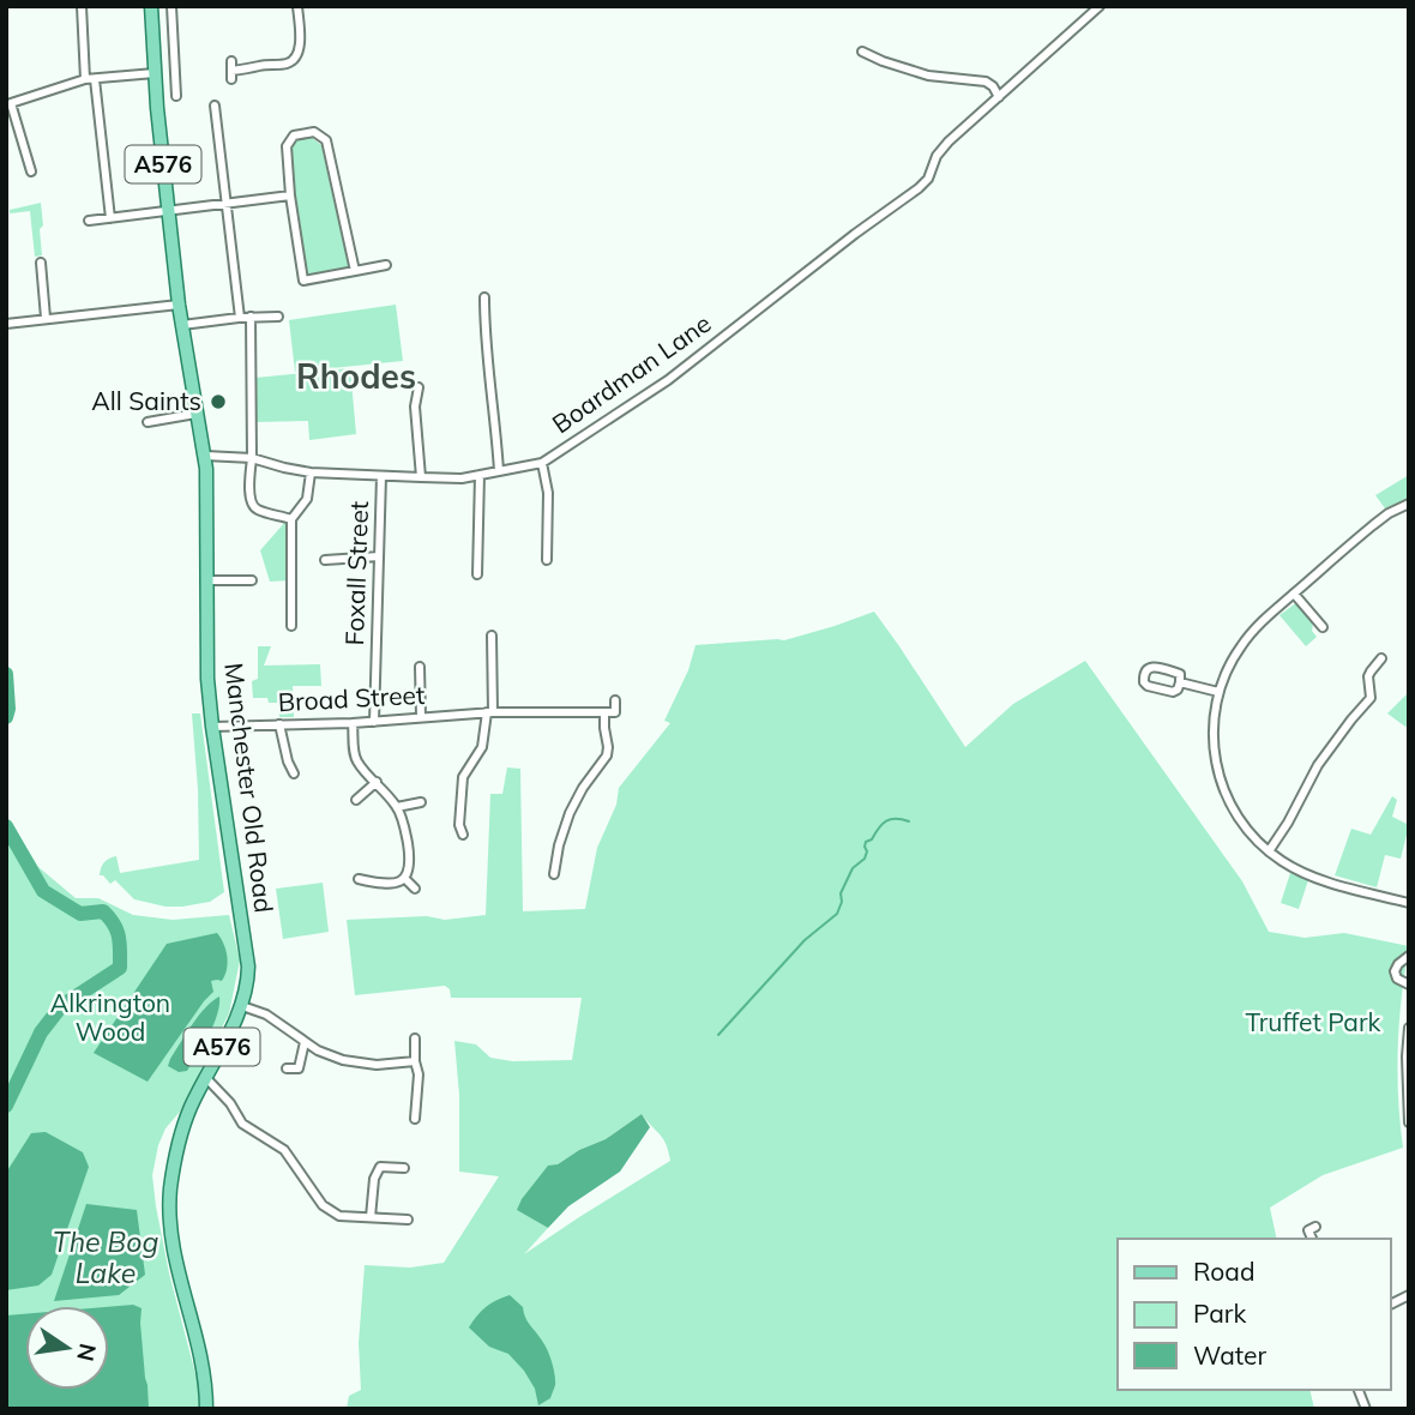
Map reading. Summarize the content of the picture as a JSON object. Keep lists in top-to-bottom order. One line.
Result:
{"streets":{"main road":["A576","Manchester Old Road"],"street":["Boardman Lane","Foxall Street","Broad Street"]},"crossings":[["Boardman Lane","Foxall Street"],["Boardman Lane","Manchester Old Road"],["Foxall Street","Broad Street"],["Broad Street","Manchester Old Road"]],"districts":["Rhodes"],"water":["The Bog Lake"],"parks":["Alkrington Wood","Truffet Park"],"places":["All Saints"],"legend":["Road","Park","Water"],"north":"right"}
